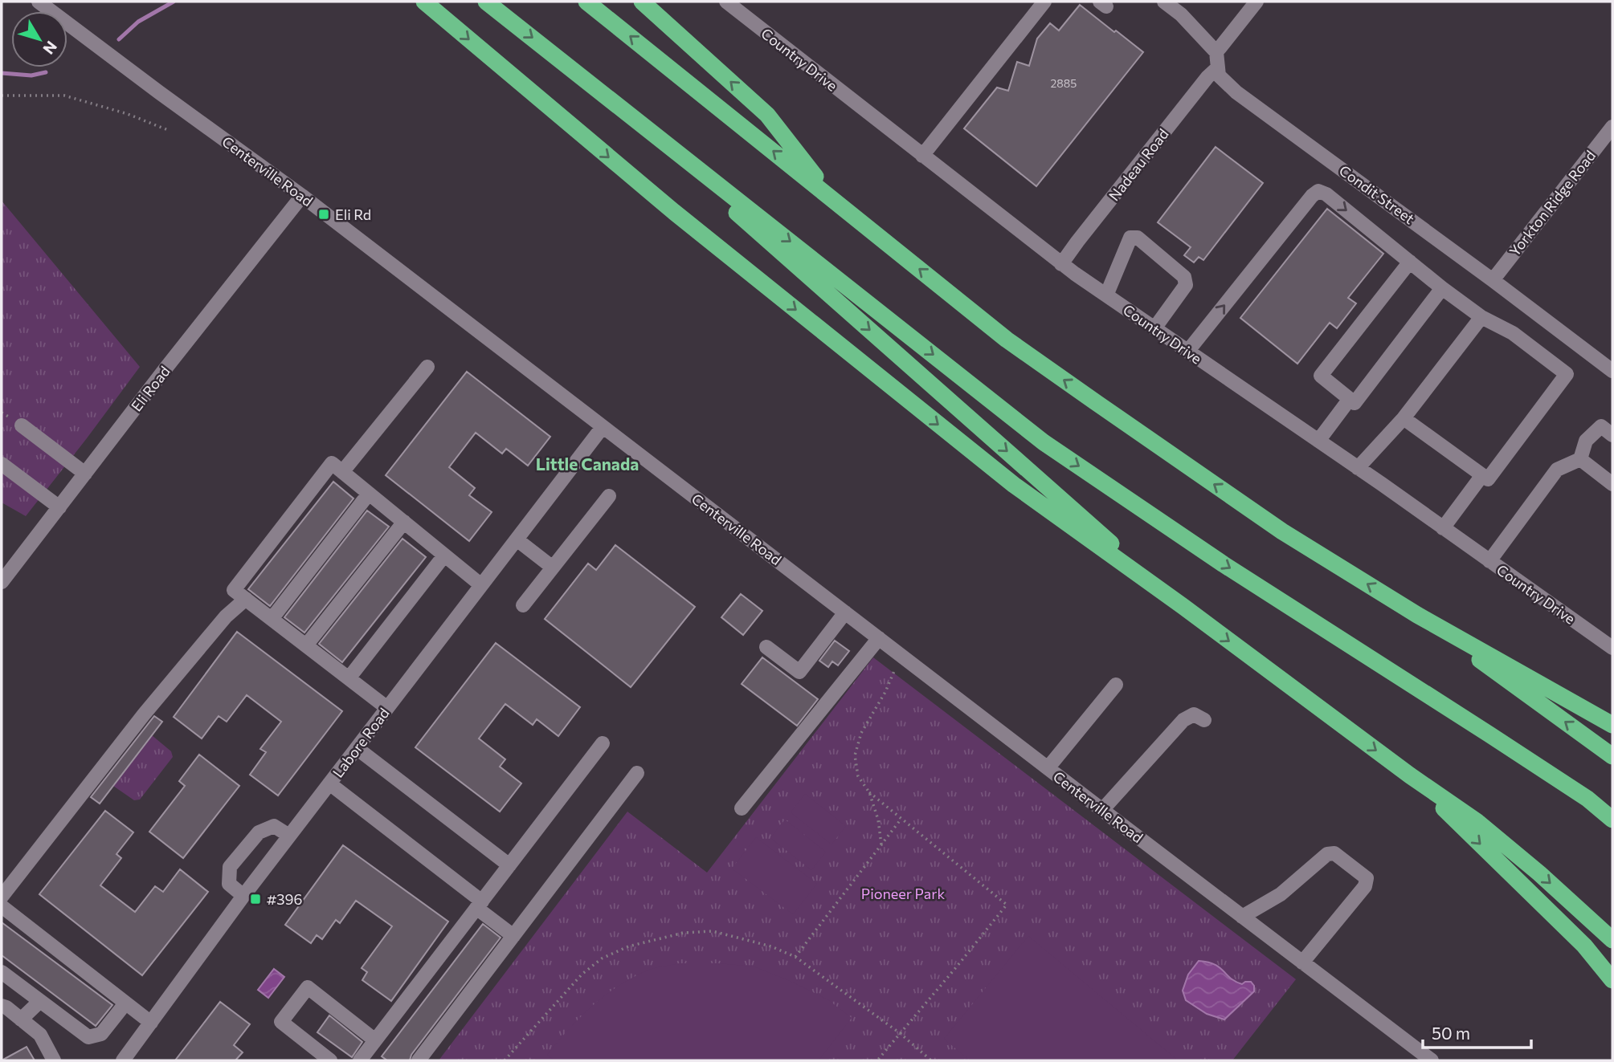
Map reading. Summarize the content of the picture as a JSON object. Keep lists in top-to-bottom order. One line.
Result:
{"streets":{"street":["Country Drive","Nadeau Road","Centerville Road","Condit Street","Yorkton Ridge Road","Eli Road","Labore Road"]},"crossings":[["Country Drive","Nadeau Road"],["Nadeau Road","Condit Street"],["Centerville Road","Eli Road"],["Centerville Road","Labore Road"],["Condit Street","Yorkton Ridge Road"]],"districts":["Little Canada"],"parks":["Pioneer Park"],"places":{"transit":["Eli Rd","#396"]},"house_numbers":["2885"],"scale_bar":"50 m","north":"bottom right"}
